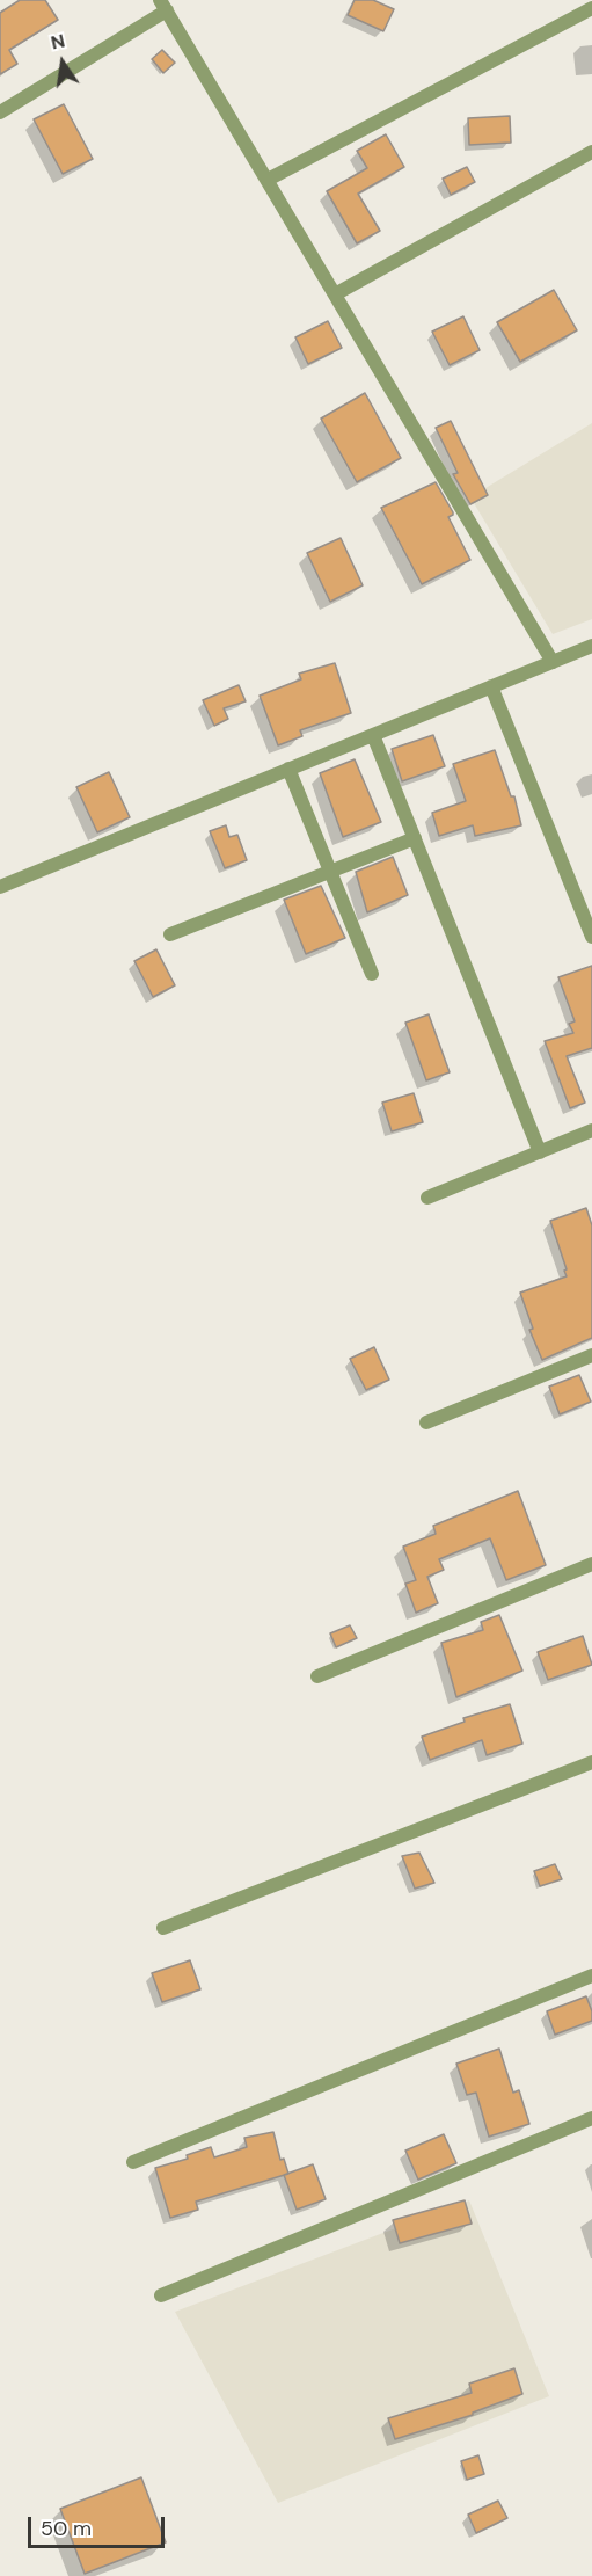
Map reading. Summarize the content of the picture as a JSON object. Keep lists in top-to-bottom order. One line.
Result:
{"scale_bar":"50 m","north":"top"}
